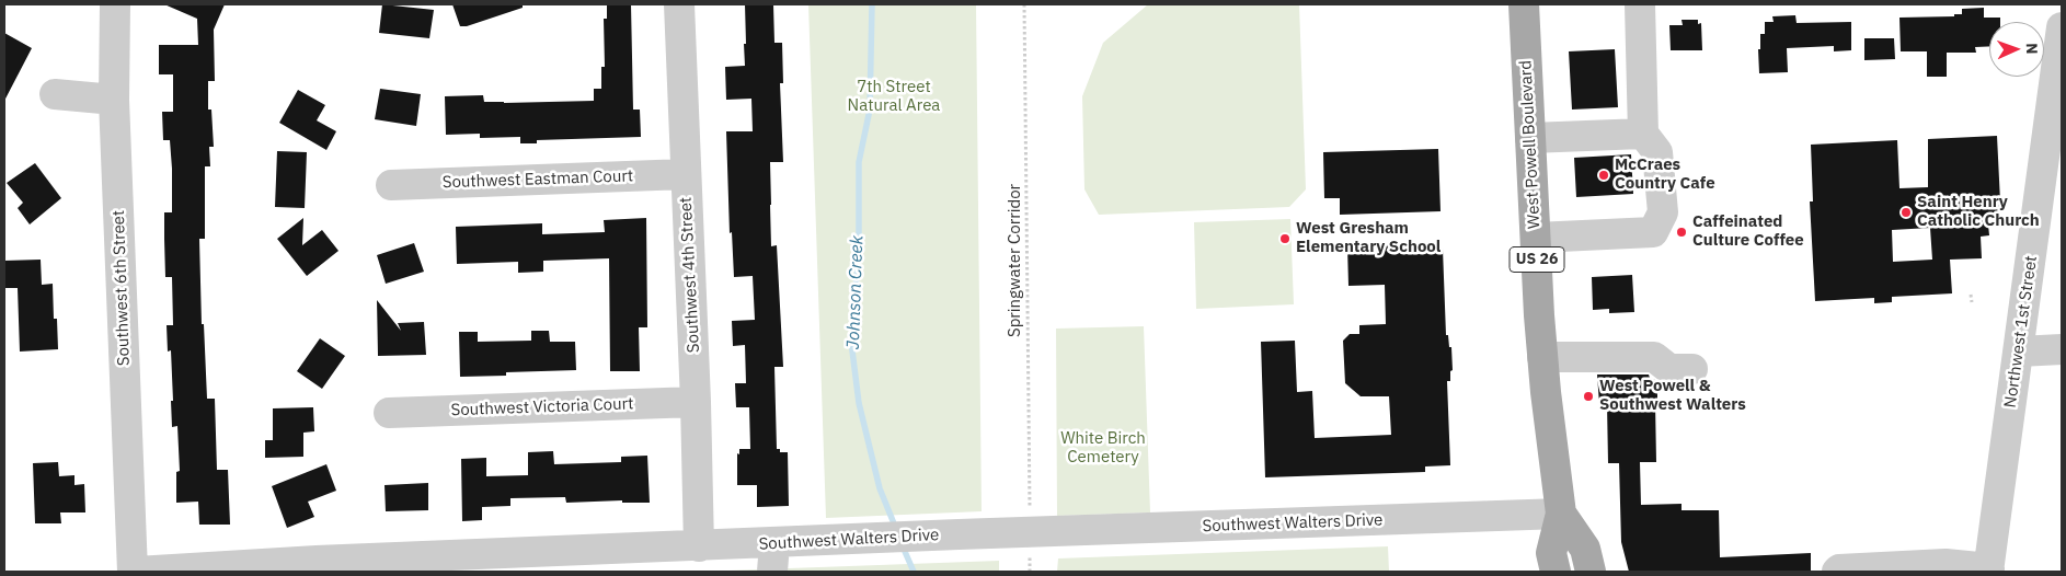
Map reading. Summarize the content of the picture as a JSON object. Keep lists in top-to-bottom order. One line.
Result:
{"streets":{"main road":["West Powell Boulevard","US 26"],"street":["Southwest Eastman Court","Southwest 4th Street","Southwest 6th Street","Northwest 1st Street","Southwest Victoria Court","Southwest Walters Drive"],"path":["Springwater Corridor"]},"crossings":[["West Powell Boulevard","Southwest Walters Drive"],["Southwest Eastman Court","Southwest 4th Street"],["Southwest 4th Street","Southwest Victoria Court"],["Southwest 4th Street","Southwest Walters Drive"]],"water":["Johnson Creek"],"parks":["7th Street Natural Area","White Birch Cemetery"],"places":["McCraes Country Cafe","Saint Henry Catholic Church","Caffeinated Culture Coffee","West Gresham Elementary School","West Powell & Southwest Walters"],"north":"right"}
